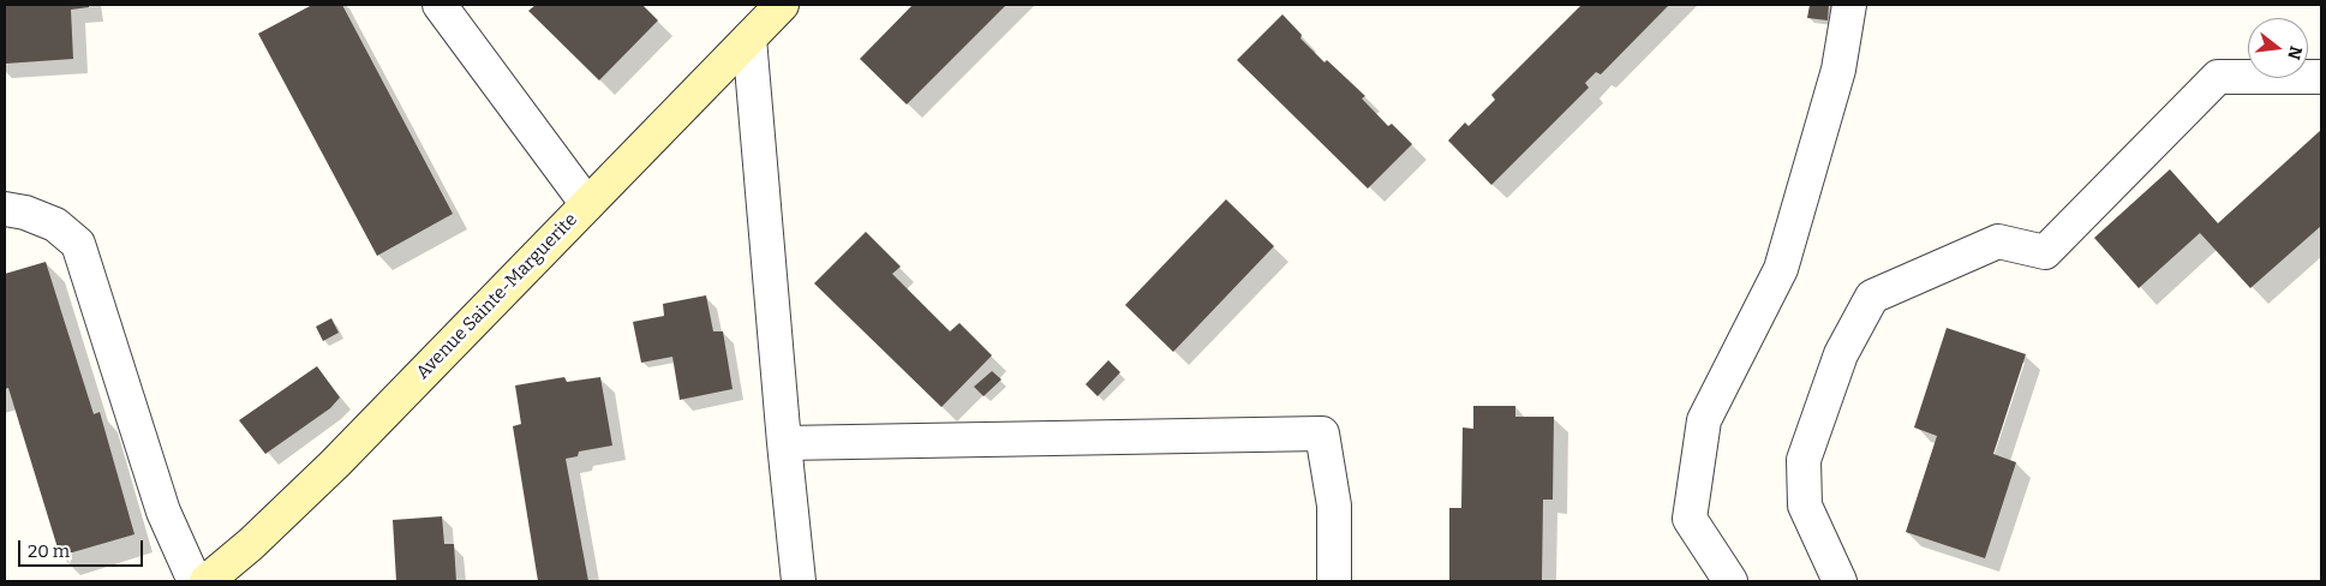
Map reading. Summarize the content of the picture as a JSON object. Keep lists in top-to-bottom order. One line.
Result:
{"streets":{"street":["Avenue Sainte-Marguerite"]},"scale_bar":"20 m","north":"right"}
